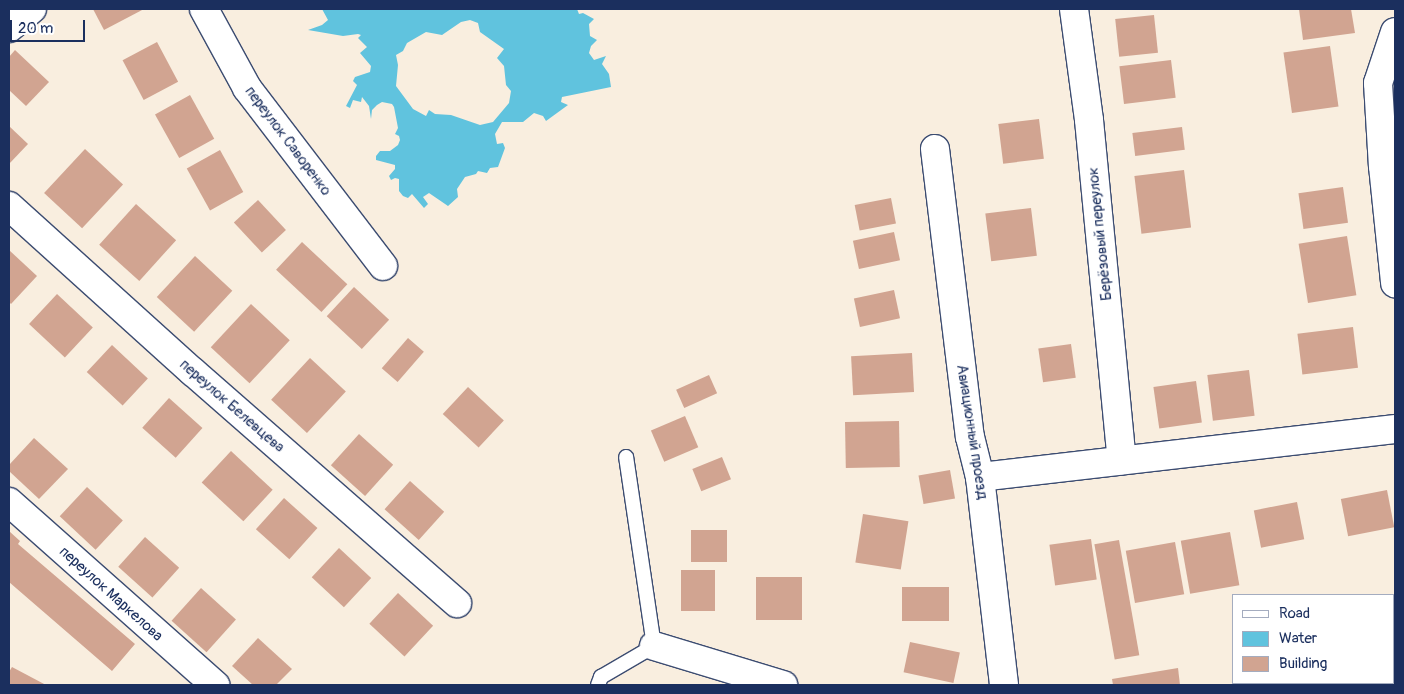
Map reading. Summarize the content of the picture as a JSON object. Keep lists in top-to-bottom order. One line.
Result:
{"streets":{"street":["переулок Саворенко","Берёзовый переулок","переулок Белевцева","Авиационный проезд","переулок Маркелова"]},"legend":["Road","Water","Building"],"scale_bar":"20 m"}
